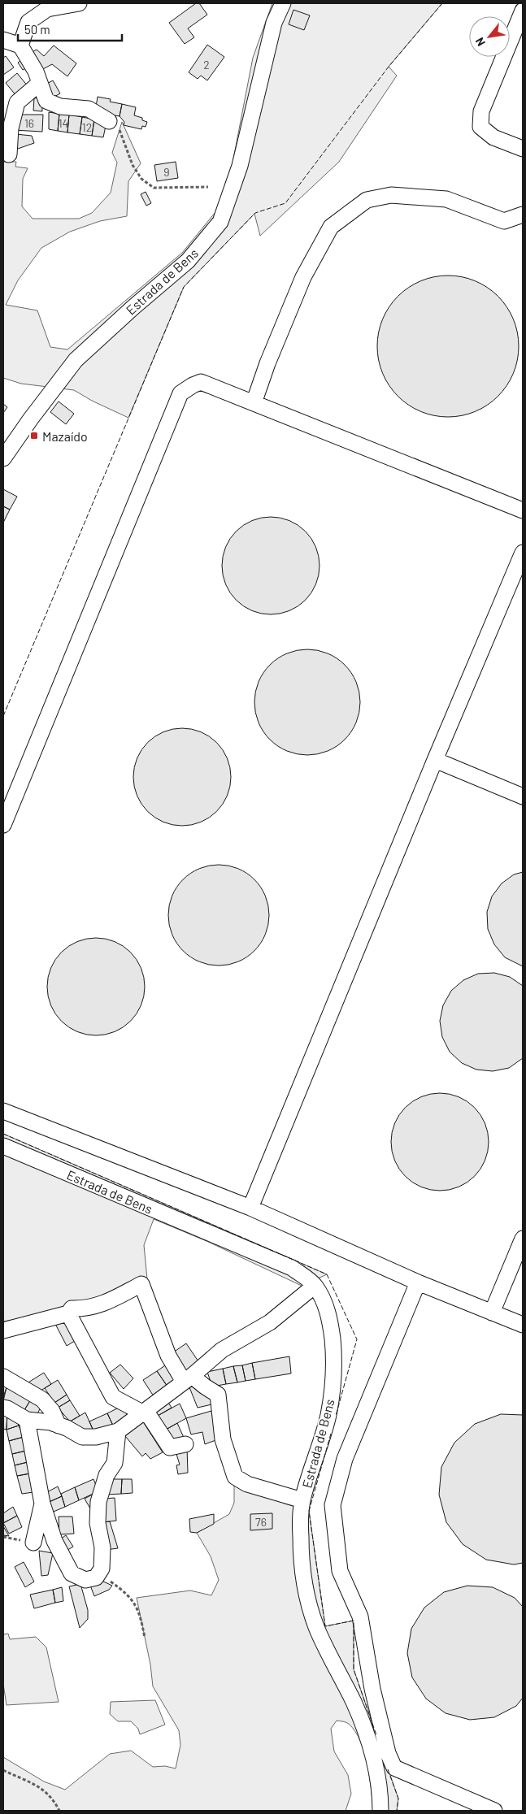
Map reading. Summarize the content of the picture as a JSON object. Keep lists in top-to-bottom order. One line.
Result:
{"streets":{"street":["Estrada de Bens"]},"places":{"transit":["Mazaído"]},"house_numbers":["2","16","14","12","9","76"],"scale_bar":"50 m","north":"bottom left"}
